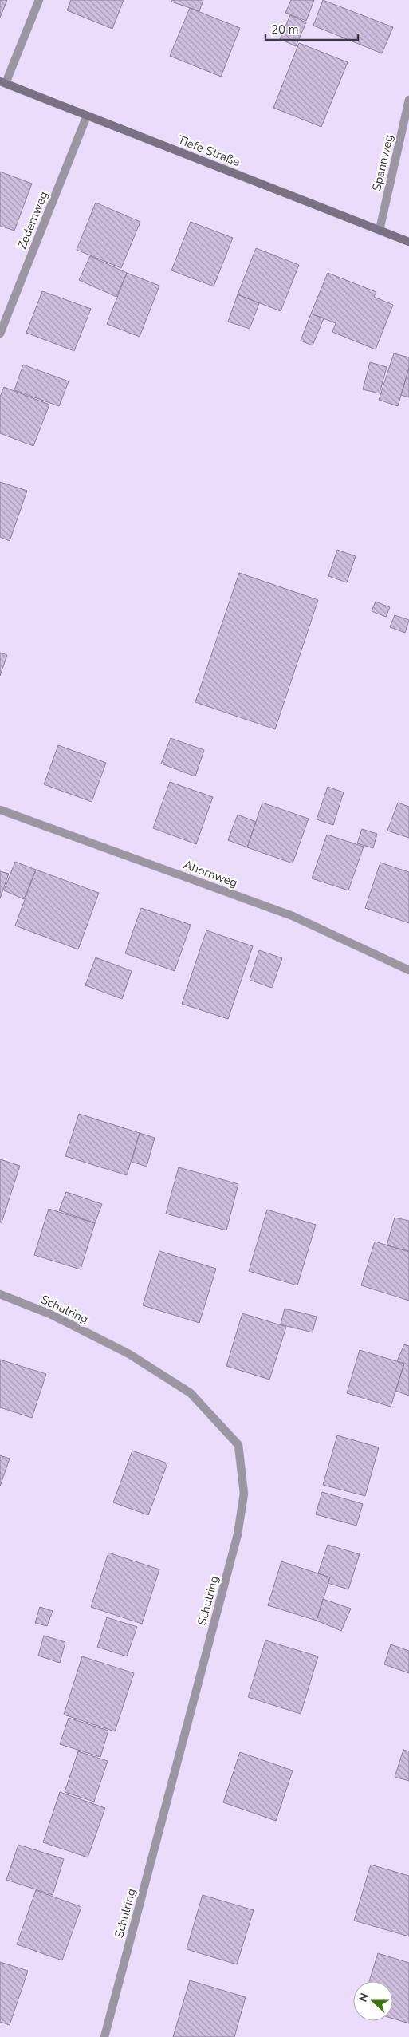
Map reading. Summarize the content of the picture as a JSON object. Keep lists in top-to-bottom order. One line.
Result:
{"streets":{"main road":["Tiefe Straße"],"street":["Spannweg","Zedernweg","Ahornweg","Schulring"]},"crossings":[["Tiefe Straße","Spannweg"],["Tiefe Straße","Zedernweg"]],"scale_bar":"20 m","north":"left"}
